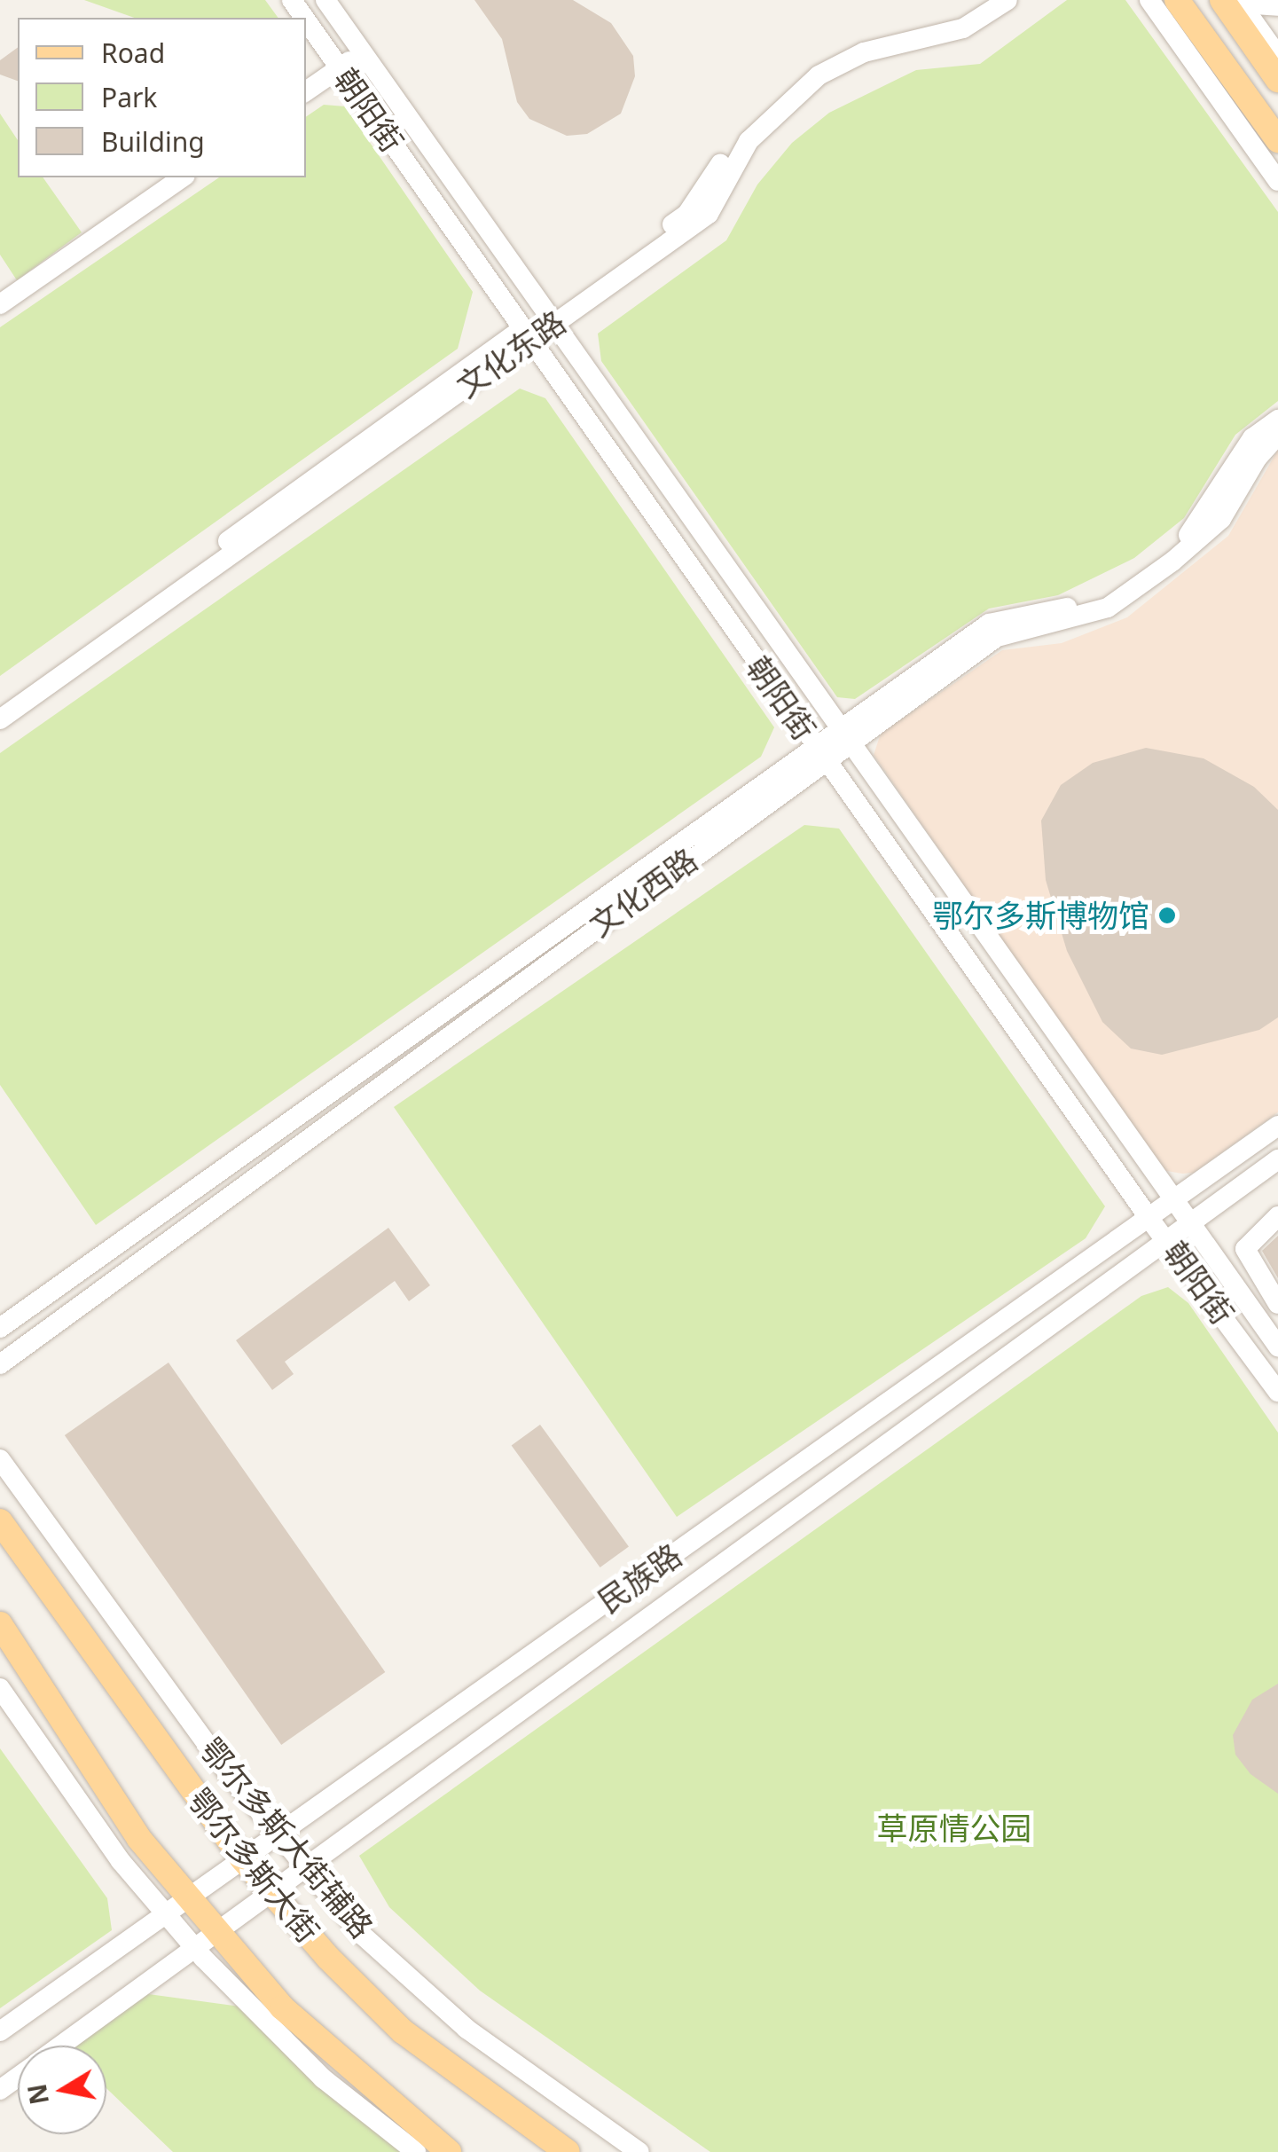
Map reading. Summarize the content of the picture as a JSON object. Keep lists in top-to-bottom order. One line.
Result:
{"streets":{"main road":["鄂尔多斯大街"],"street":["朝阳街","文化东路","文化西路","民族路","鄂尔多斯大街辅路"]},"crossings":[["朝阳街","文化东路"],["朝阳街","文化西路"],["朝阳街","民族路"],["民族路","鄂尔多斯大街辅路"],["民族路","鄂尔多斯大街"]],"parks":["草原情公园"],"places":["鄂尔多斯博物馆"],"legend":["Road","Park","Building"],"north":"left"}
